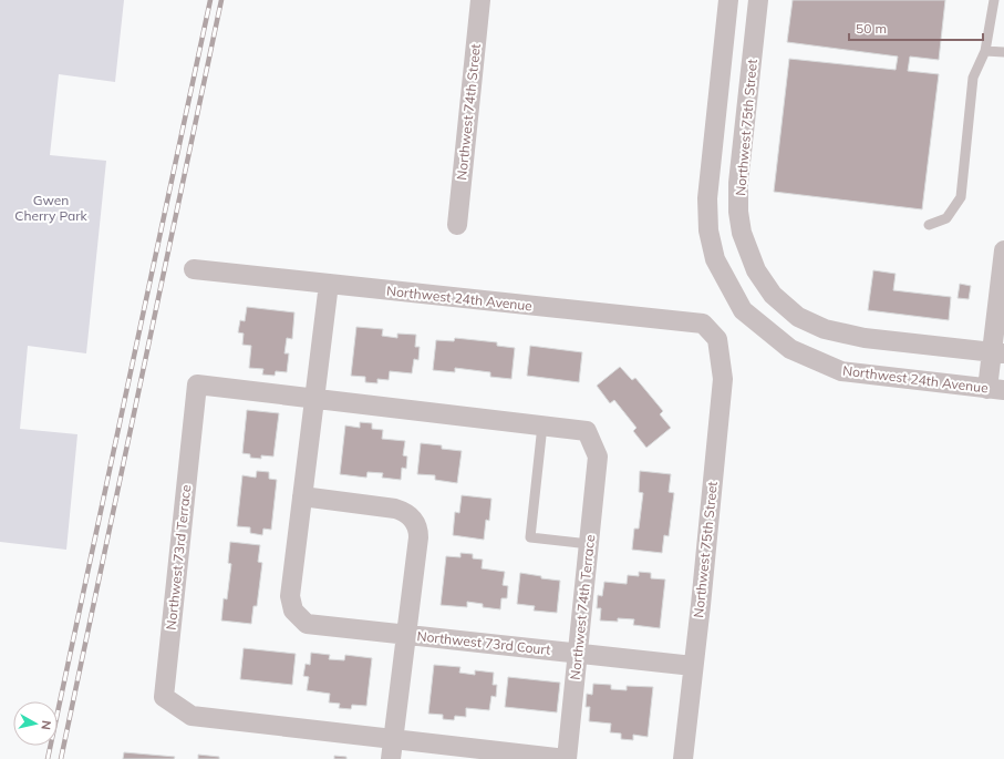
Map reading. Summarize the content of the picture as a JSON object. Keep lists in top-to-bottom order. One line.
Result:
{"streets":{"street":["Northwest 74th Street","Northwest 75th Street","Northwest 24th Avenue","Northwest 73rd Terrace","Northwest 74th Terrace","Northwest 73rd Court"]},"crossings":[["Northwest 75th Street","Northwest 24th Avenue"],["Northwest 75th Street","Northwest 73rd Court"],["Northwest 74th Terrace","Northwest 73rd Court"]],"parks":["Gwen Cherry Park"],"scale_bar":"50 m","north":"right"}
